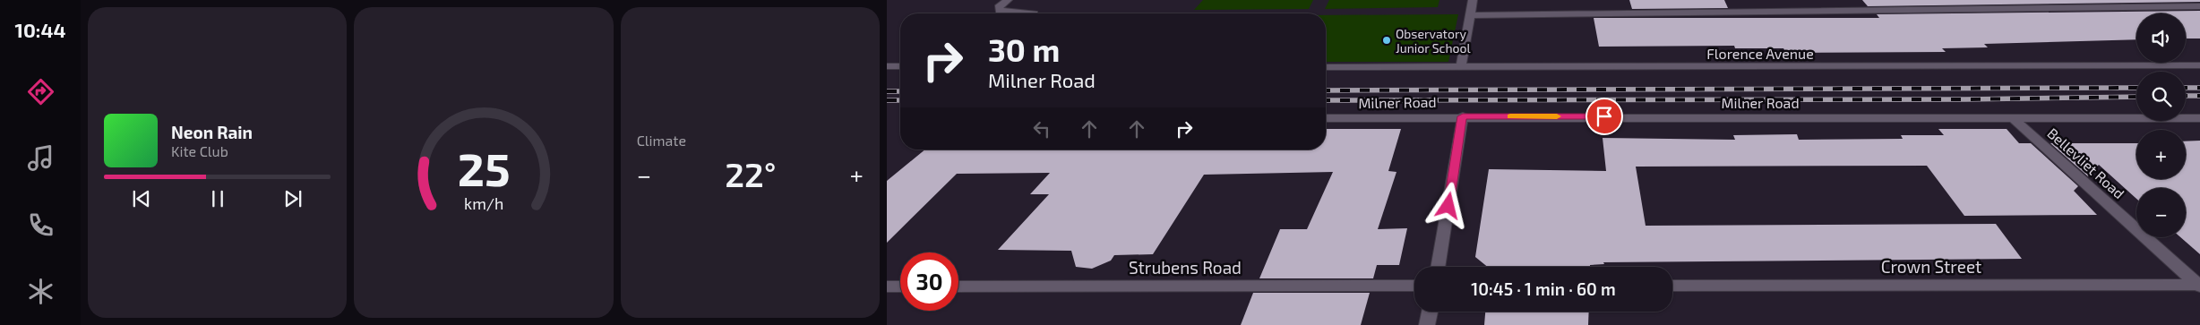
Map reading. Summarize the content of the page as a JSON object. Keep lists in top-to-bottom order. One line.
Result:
{"streets":{"street":["Florence Avenue","Milner Road","Bellevliet Road","Crown Street","Strubens Road"]},"crossings":[["Milner Road","Bellevliet Road"],["Bellevliet Road","Crown Street"]],"places":["Observatory Junior School"],"page":{"tabs":"10:44","tile":"Climate","map_buttons":["+","−"],"turn":["30 m","Milner Road"],"song":["Neon Rain","Kite Club"],"heat":["−","22°","+"],"limit":"30","trip":"10:45 · 1 min · 60 m","gauge":["25","km/h"]}}
